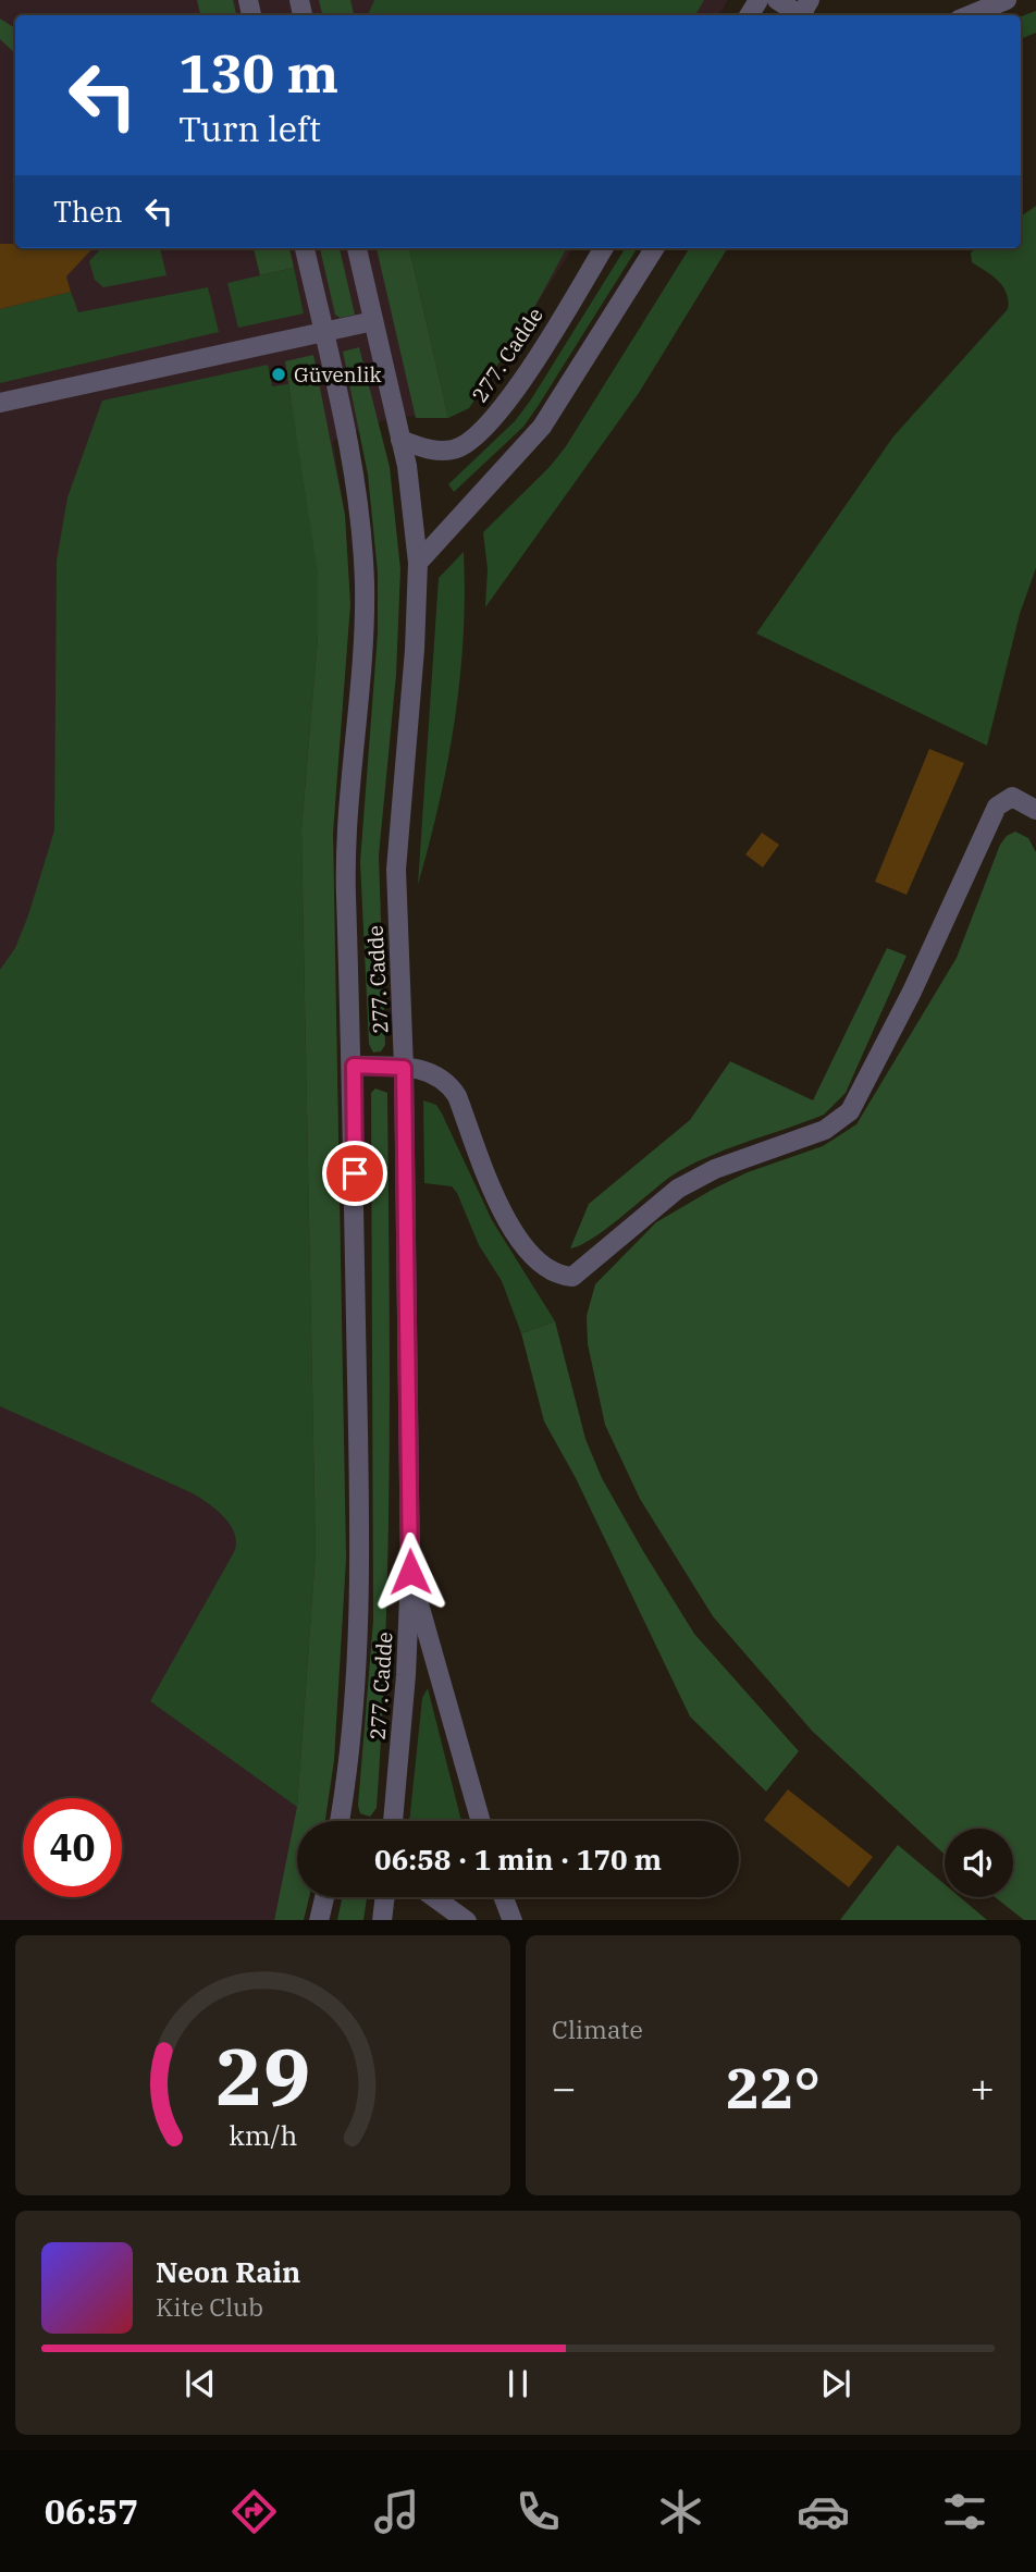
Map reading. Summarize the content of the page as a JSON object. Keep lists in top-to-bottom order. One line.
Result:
{"streets":{"street":["277. Cadde"]},"places":["Güvenlik"],"page":{"turn":["130 m","Turn left"],"then":"Then","limit":"40","trip":"06:58 · 1 min · 170 m","tile":"Climate","heat":["−","22°","+"],"song":["Neon Rain","Kite Club"],"tabs":"06:57","gauge":["29","km/h"]}}
